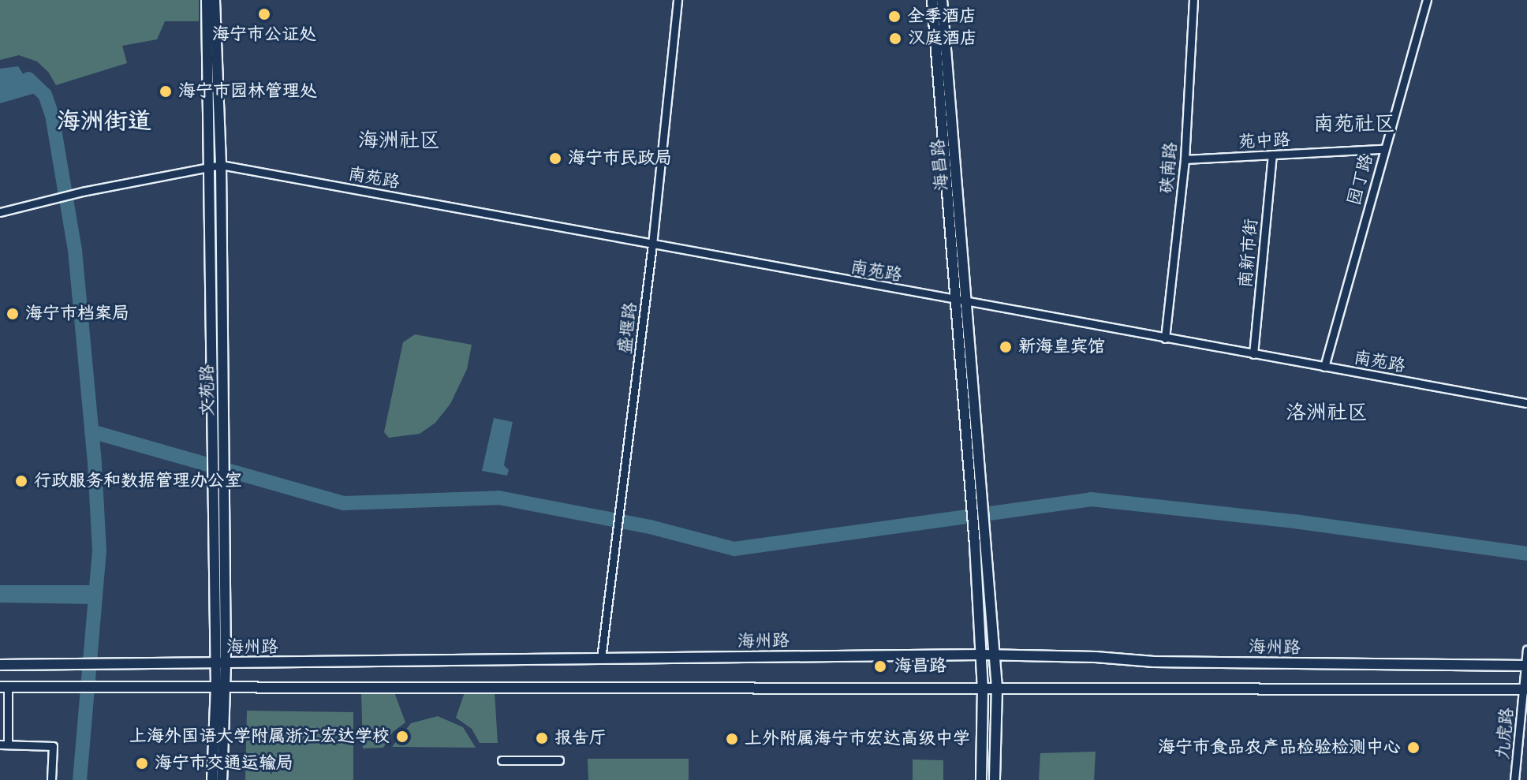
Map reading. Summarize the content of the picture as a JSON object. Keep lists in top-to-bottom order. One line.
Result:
{"streets":{"main road":["海昌路","文苑路","海州路"],"street":["苑中路","硖南路","南苑路","园丁路","南新市街","盛堰路","九虎路"]},"crossings":[["苑中路","硖南路"],["苑中路","园丁路"],["苑中路","南新市街"],["海昌路","南苑路"],["海昌路","海州路"],["硖南路","南苑路"],["南苑路","园丁路"],["南苑路","南新市街"],["南苑路","盛堰路"],["南苑路","文苑路"],["盛堰路","海州路"],["文苑路","海州路"],["海州路","九虎路"]],"districts":["海洲街道","南苑社区","海洲社区","洛洲社区"],"places":["海宁市公证处","全季酒店","汉庭酒店","海宁市园林管理处","海宁市民政局","海宁市档案局","新海皇宾馆","行政服务和数据管理办公室","海昌路","上海外国语大学附属浙江宏达学校","报告厅","上外附属海宁市宏达高级中学","海宁市食品农产品检验检测中心","海宁市交通运输局"]}
